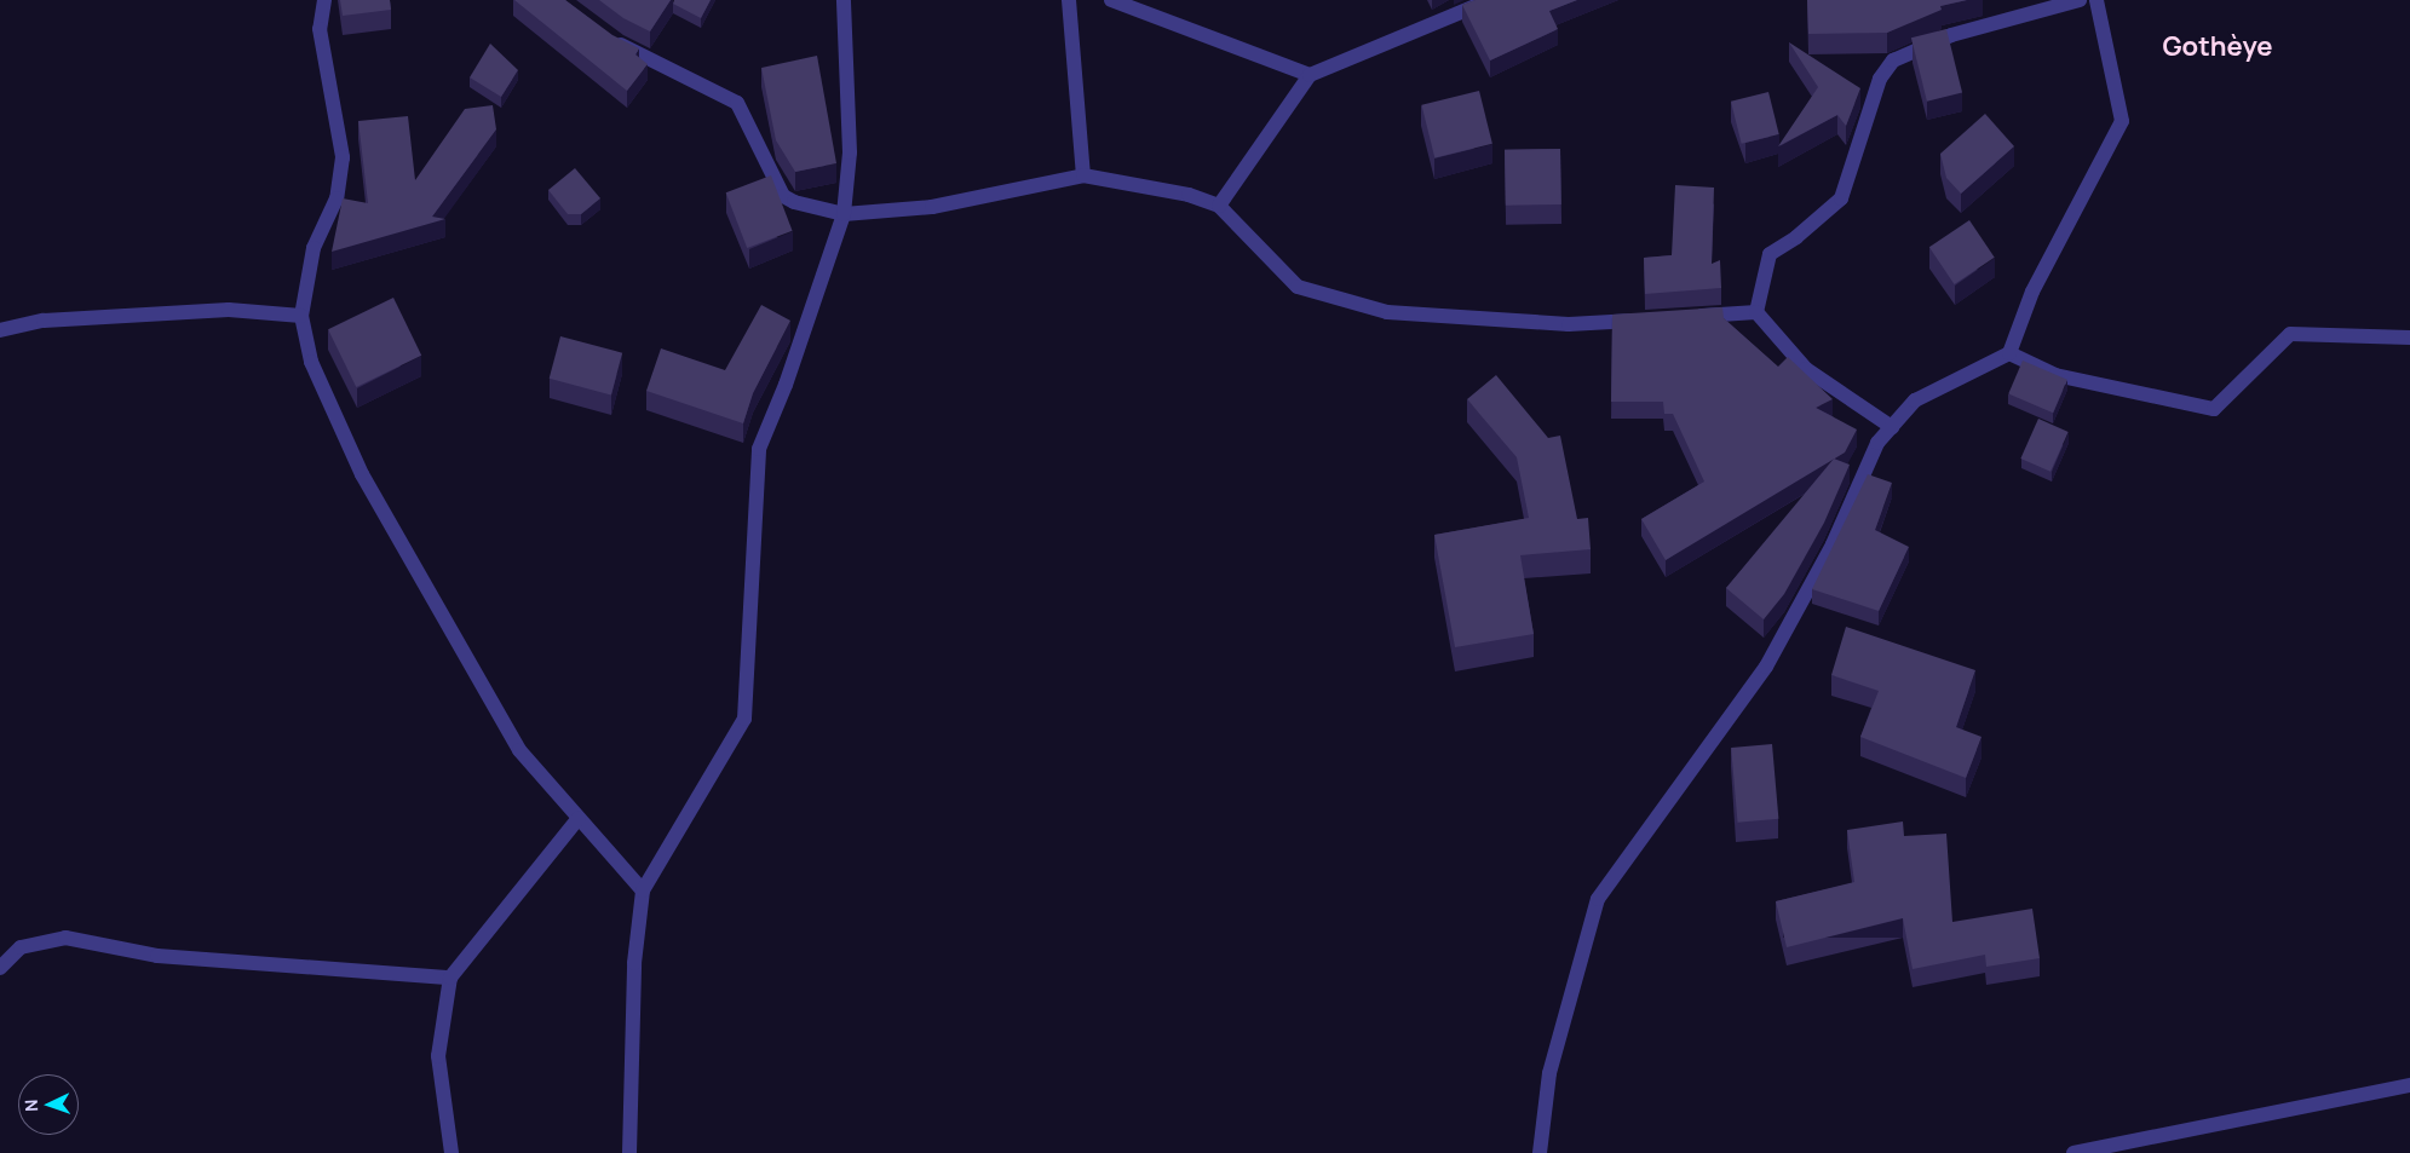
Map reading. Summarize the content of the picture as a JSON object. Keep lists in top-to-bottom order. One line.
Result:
{"districts":["Gothèye"],"north":"left"}
